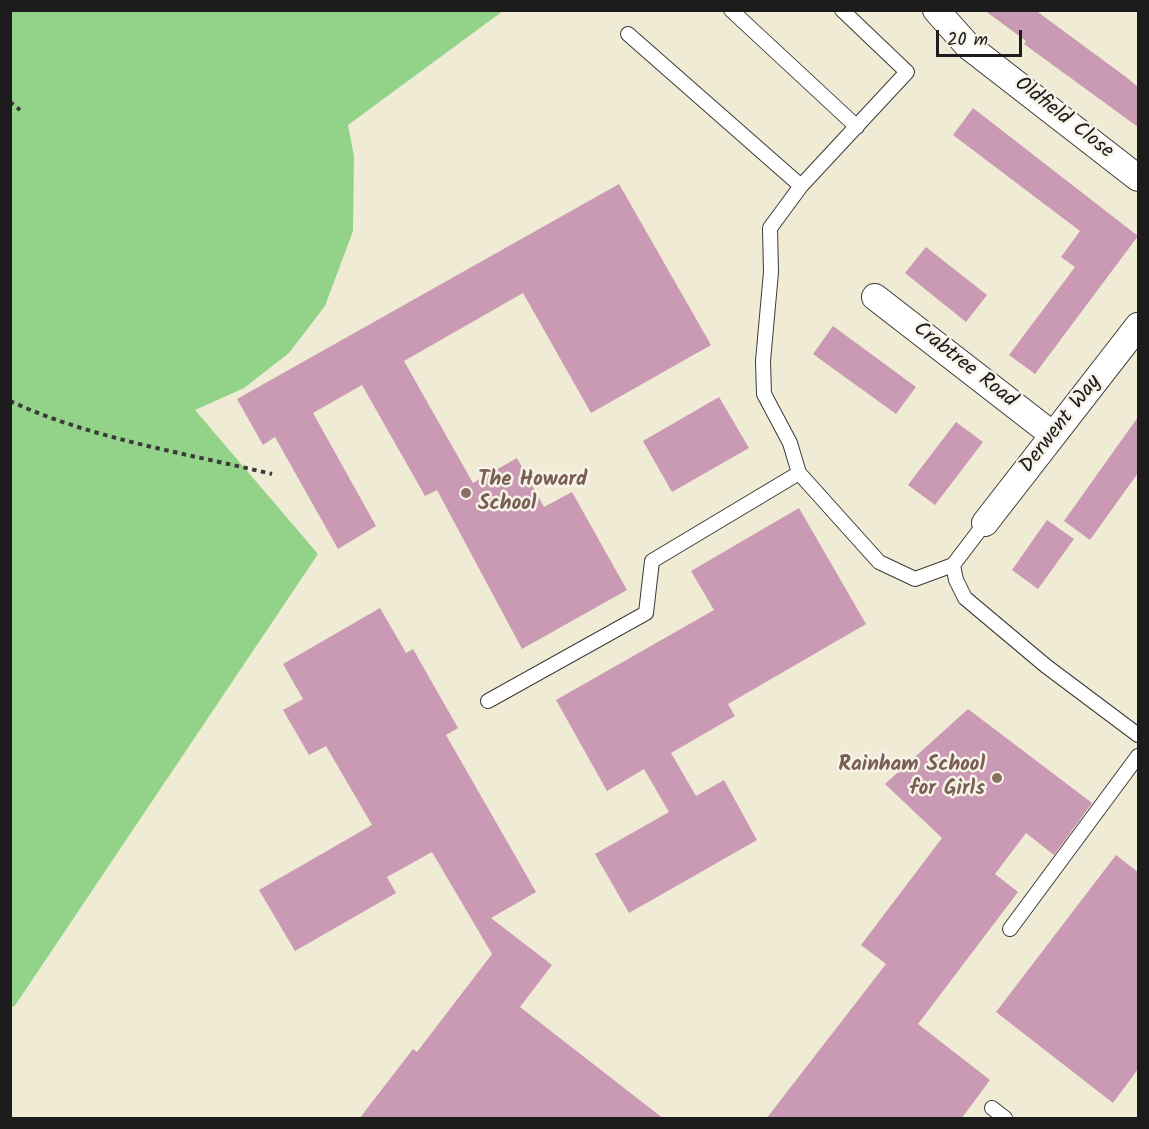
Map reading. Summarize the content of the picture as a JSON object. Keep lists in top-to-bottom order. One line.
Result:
{"streets":{"street":["Oldfield Close","Crabtree Road","Derwent Way"]},"crossings":[["Crabtree Road","Derwent Way"]],"places":["The Howard School","Rainham School for Girls"],"scale_bar":"20 m"}
